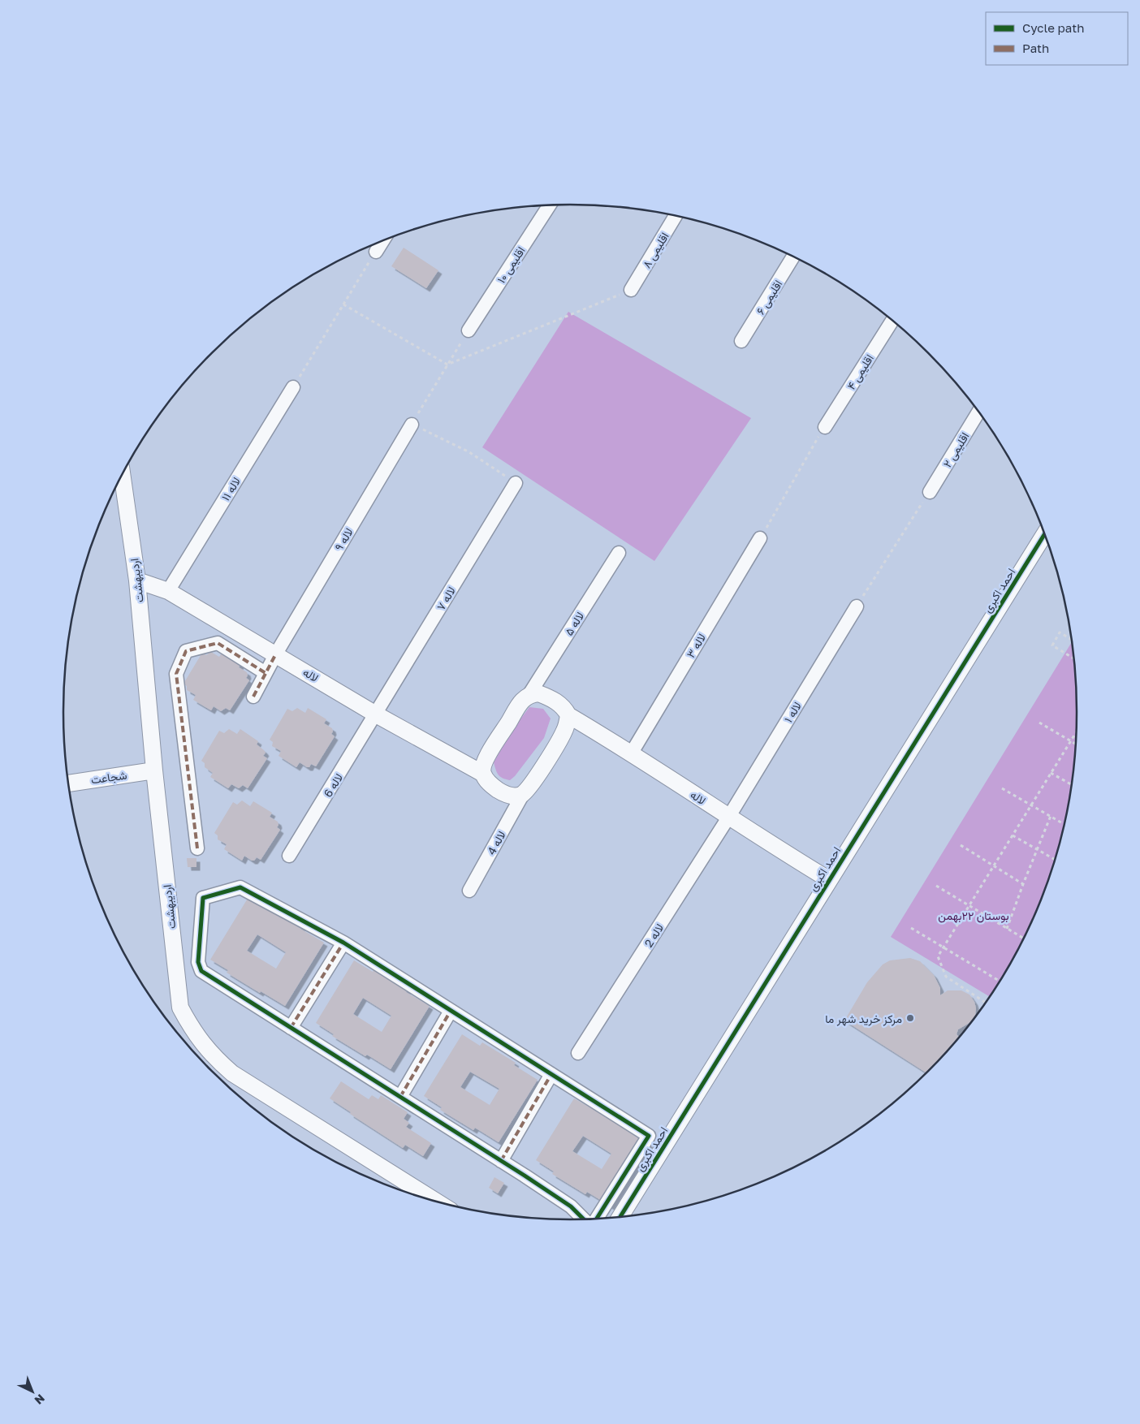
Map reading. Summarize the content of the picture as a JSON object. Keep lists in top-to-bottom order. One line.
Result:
{"streets":{"street":["اقلیمی ۸","اقلیمی ۱۰","اقلیمی ۶","اقلیمی ۴","اقلیمی ۲","لاله ۱۱","لاله ۹","اردیبهشت","احمد اکبری","لاله ۷","لاله ۵","لاله ۳","لاله","لاله ۱","شجاعت","لاله 6","لاله 4","لاله 2"]},"crossings":[["لاله ۱۱","لاله"],["لاله ۹","لاله"],["اردیبهشت","لاله"],["اردیبهشت","شجاعت"],["احمد اکبری","لاله"],["لاله ۷","لاله"],["لاله ۷","لاله 6"],["لاله ۵","لاله"],["لاله ۳","لاله"],["لاله","لاله ۱"],["لاله","لاله 6"],["لاله","لاله 2"],["لاله ۱","لاله 2"]],"parks":["بوستان ۲۲بهمن"],"places":["مرکز خرید شهر ما"],"legend":["Cycle path","Path"],"north":"bottom right"}
